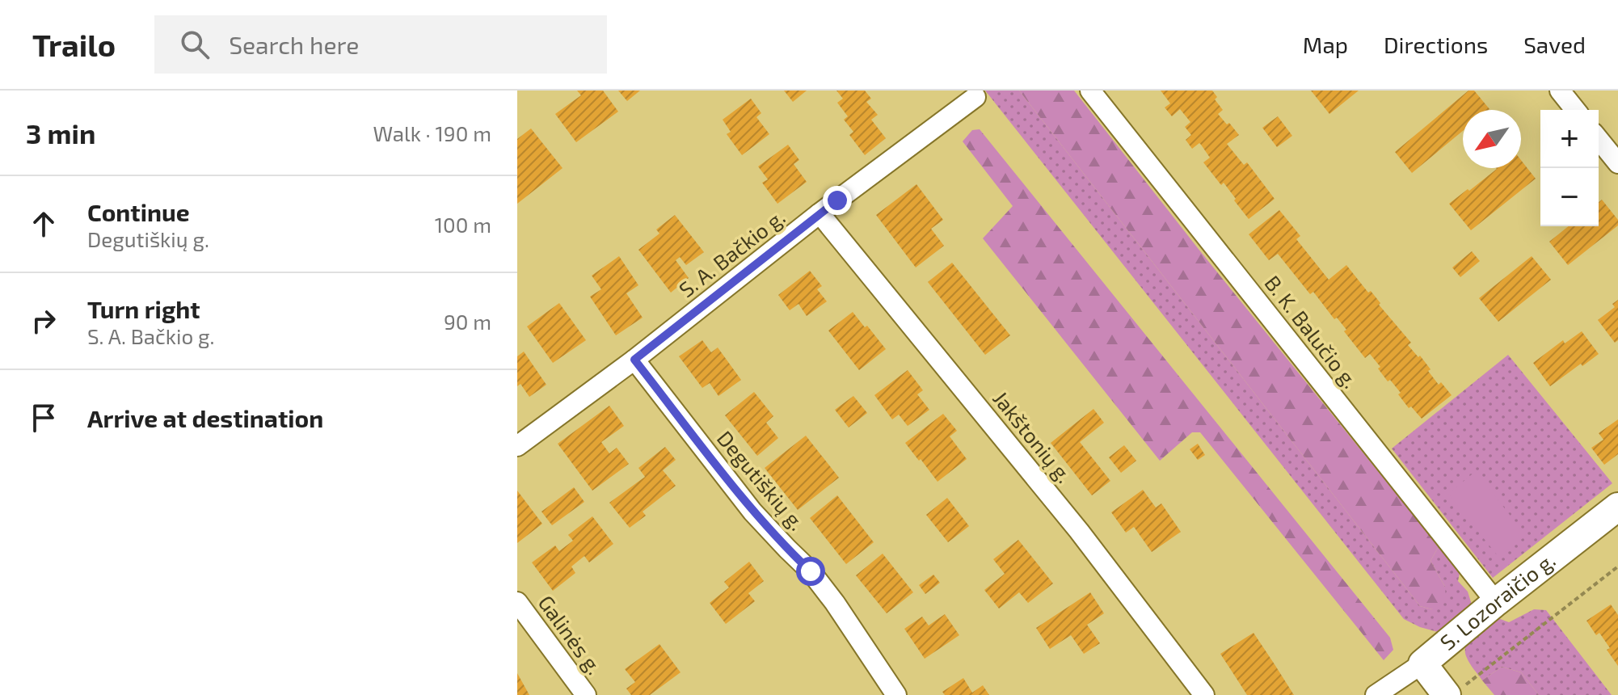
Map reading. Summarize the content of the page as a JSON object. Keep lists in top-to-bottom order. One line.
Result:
{"streets":{"street":["S. A. Bačkio g.","B. K. Balučio g.","Jakštonių g.","Degutiškių g.","S. Lozoraičio g.","Galinės g."]},"crossings":[["S. A. Bačkio g.","Jakštonių g."],["S. A. Bačkio g.","Degutiškių g."],["B. K. Balučio g.","S. Lozoraičio g."]],"north":"bottom left","page":{"header":"Trailo","search":"Search here","nav":["Map","Directions","Saved"],"heading":["3 min","Walk · 190 m"],"map_buttons":["+","−"],"list":[["Continue","Degutiškių g.","100 m"],["Turn right","S. A. Bačkio g.","90 m"],"Arrive at destination"]}}
